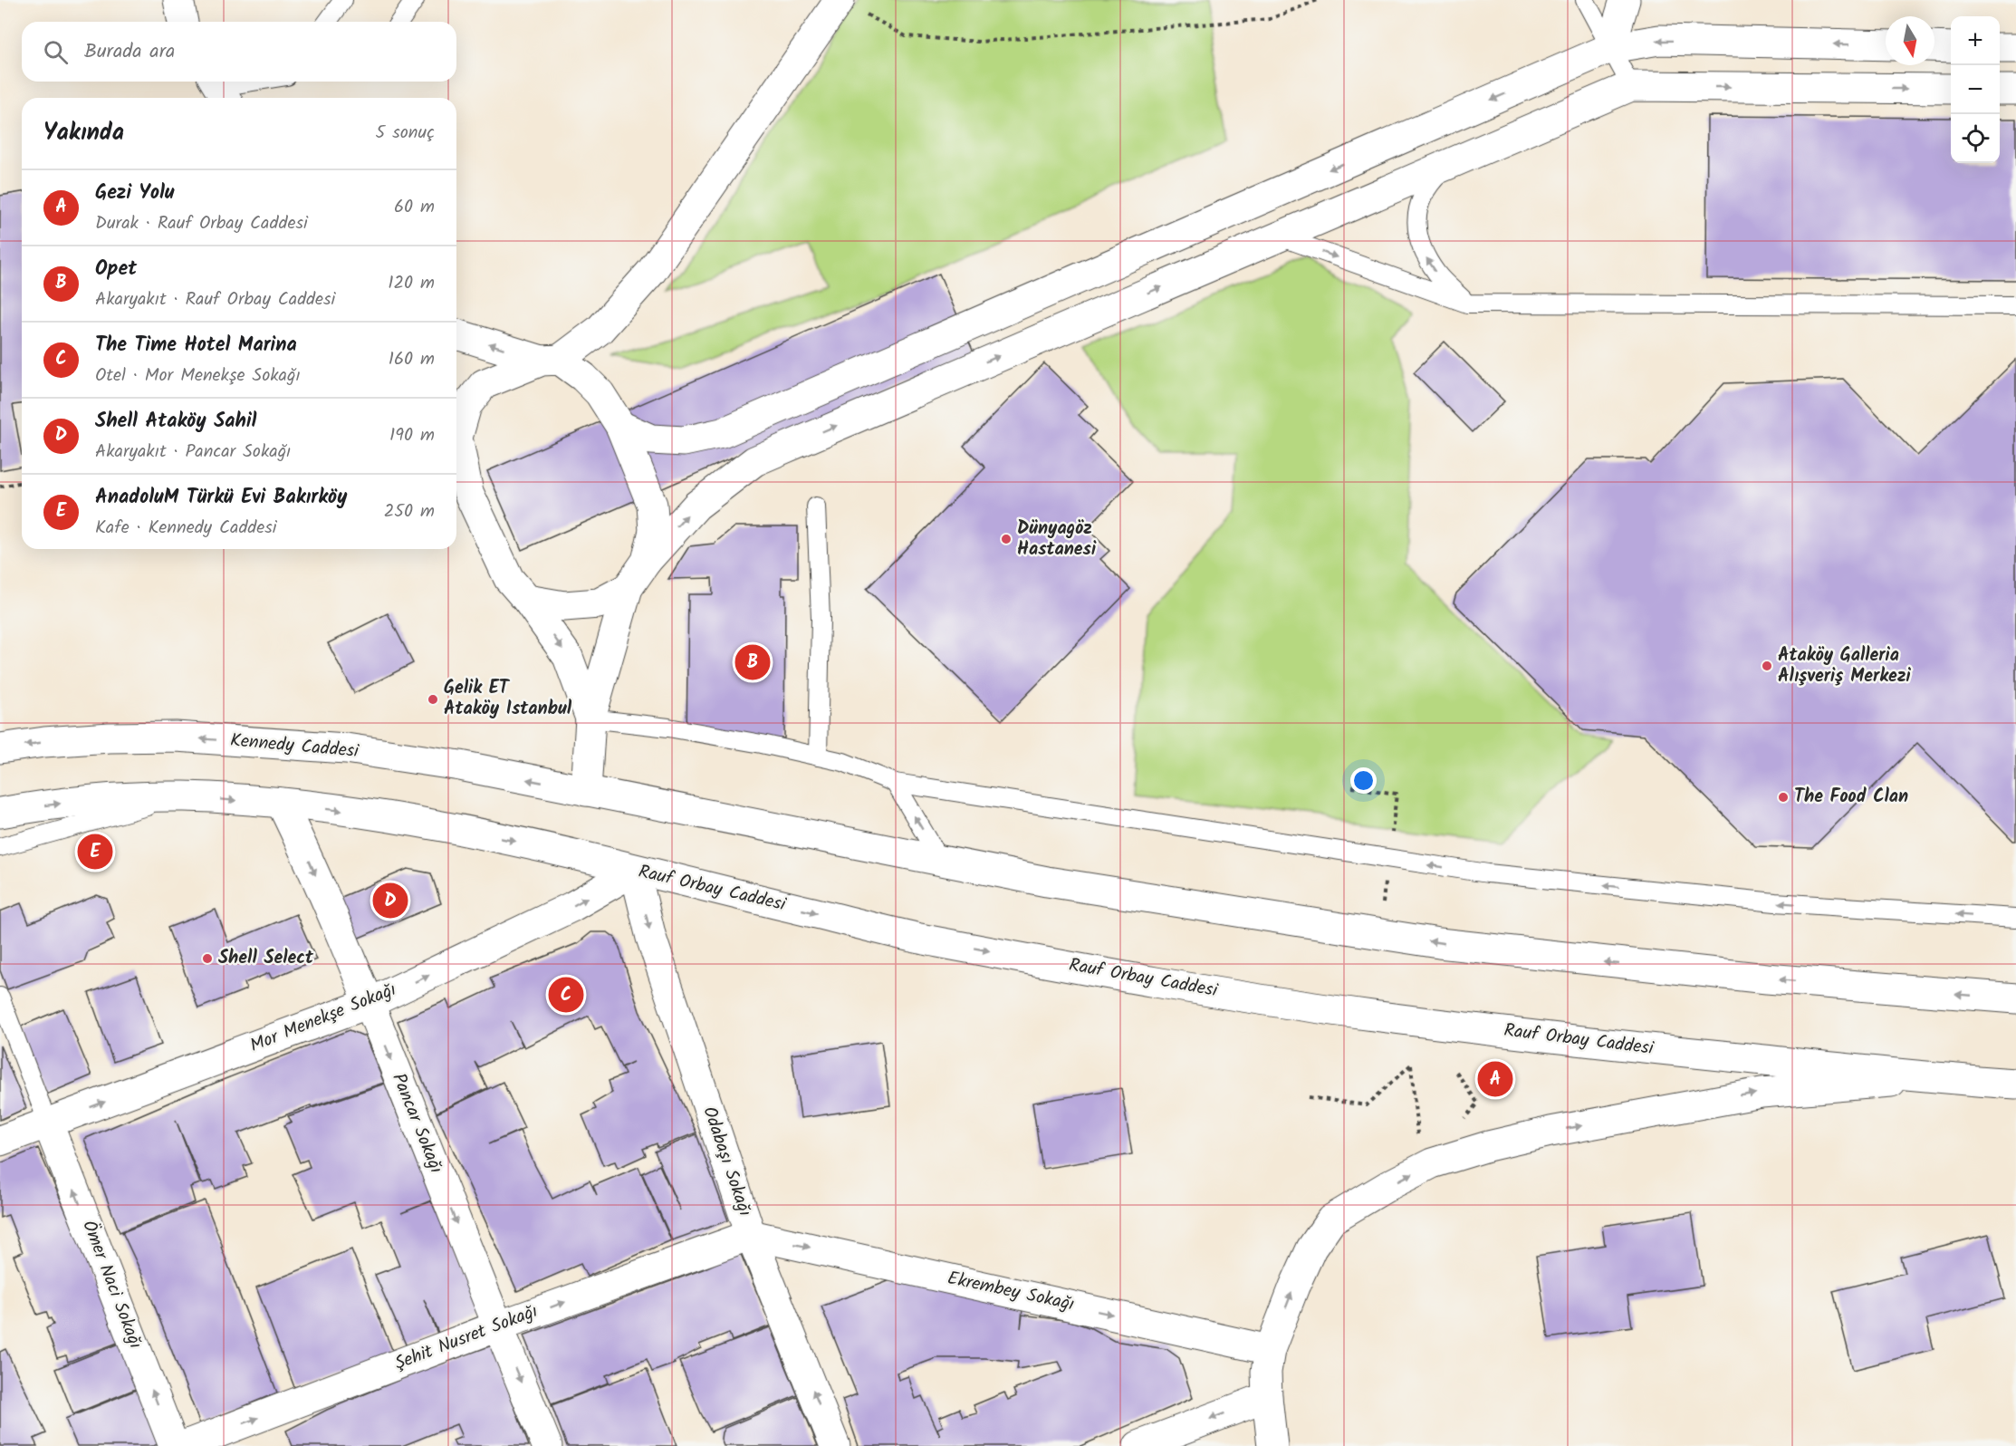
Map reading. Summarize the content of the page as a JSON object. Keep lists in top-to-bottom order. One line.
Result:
{"streets":{"main road":["Kennedy Caddesi","Rauf Orbay Caddesi","Mor Menekşe Sokağı","Pancar Sokağı","Odabaşı Sokağı","Ömer Naci Sokağı","Ekrembey Sokağı","Şehit Nusret Sokağı"]},"crossings":[["Rauf Orbay Caddesi","Mor Menekşe Sokağı"],["Rauf Orbay Caddesi","Pancar Sokağı"],["Rauf Orbay Caddesi","Odabaşı Sokağı"],["Mor Menekşe Sokağı","Pancar Sokağı"],["Mor Menekşe Sokağı","Odabaşı Sokağı"],["Mor Menekşe Sokağı","Ömer Naci Sokağı"],["Pancar Sokağı","Şehit Nusret Sokağı"],["Odabaşı Sokağı","Ekrembey Sokağı"],["Odabaşı Sokağı","Şehit Nusret Sokağı"],["Ekrembey Sokağı","Şehit Nusret Sokağı"]],"one_way":["Mor Menekşe Sokağı","Pancar Sokağı","Ömer Naci Sokağı","Ekrembey Sokağı","Şehit Nusret Sokağı"],"places":["Dünyagöz Hastanesi","Ataköy Galleria Alışveriş Merkezi","Gelik ET Ataköy Istanbul","The Food Clan","Shell Select"],"north":"bottom","page":{"map_buttons":["+","−"],"search":"Burada ara","heading":["Yakında","5 sonuç"],"list":[{"mark":"A","name":"Gezi Yolu","note":"Durak · Rauf Orbay Caddesi","value":"60 m"},{"mark":"B","name":"Opet","note":"Akaryakıt · Rauf Orbay Caddesi","value":"120 m"},{"mark":"C","name":"The Time Hotel Marina","note":"Otel · Mor Menekşe Sokağı","value":"160 m"},{"mark":"D","name":"Shell Ataköy Sahil","note":"Akaryakıt · Pancar Sokağı","value":"190 m"},{"mark":"E","name":"AnadoluM Türkü Evi Bakırköy","note":"Kafe · Kennedy Caddesi","value":"250 m"}],"pins":["B","E","D","C","A"]}}
